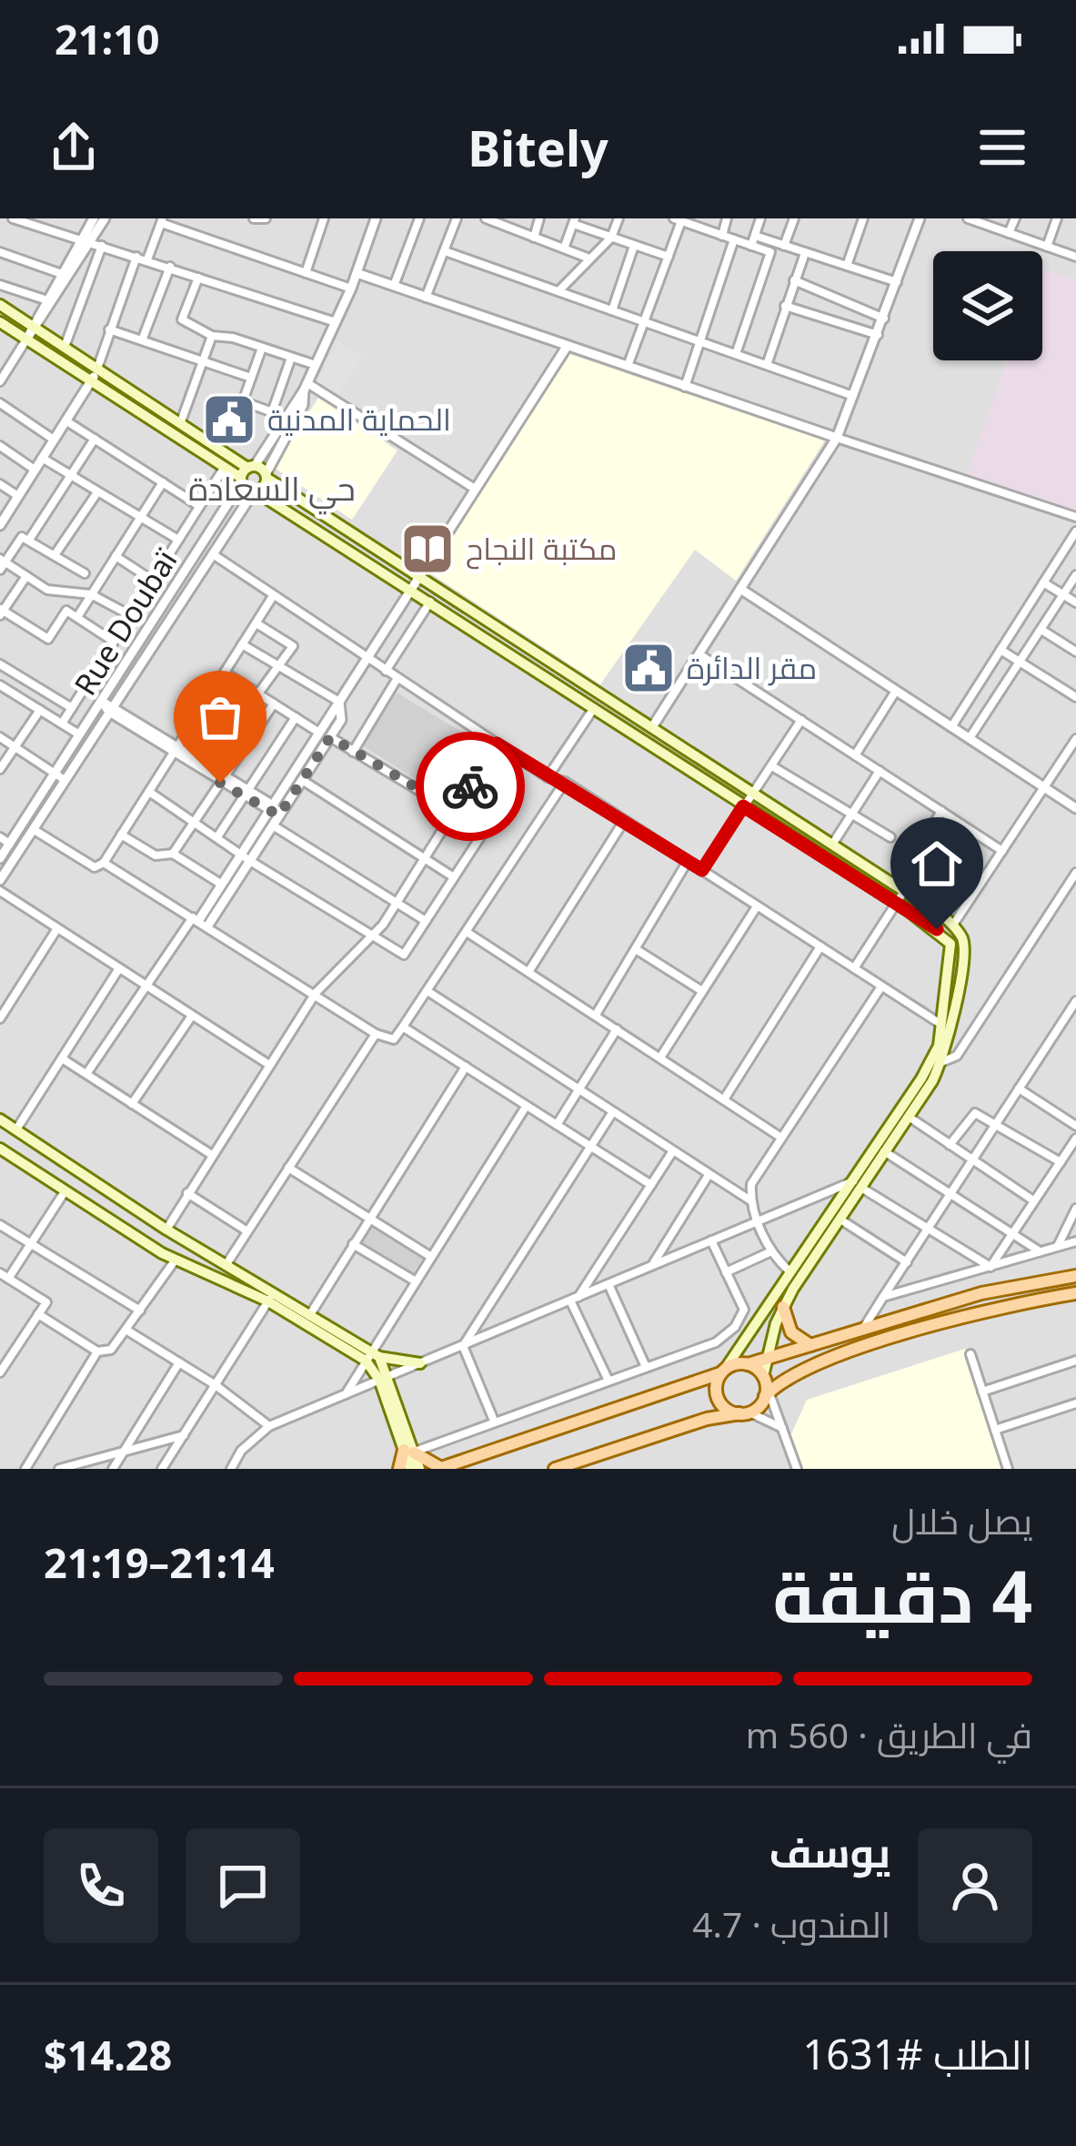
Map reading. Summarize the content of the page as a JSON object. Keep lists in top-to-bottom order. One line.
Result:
{"streets":{"street":["Rue Doubaï"]},"districts":["حي السعادة"],"places":{"public building":["الحماية المدنية","مقر الدائرة"],"library":["مكتبة النجاح"]},"page":{"status":"21:10","header":"Bitely","heading":["4 دقيقة","يصل خلال","21:14–21:19"],"panel":["يوسف","المندوب · 4.7","الطلب #1631","$14.28"],"bar":"في الطريق · 560 m"}}
